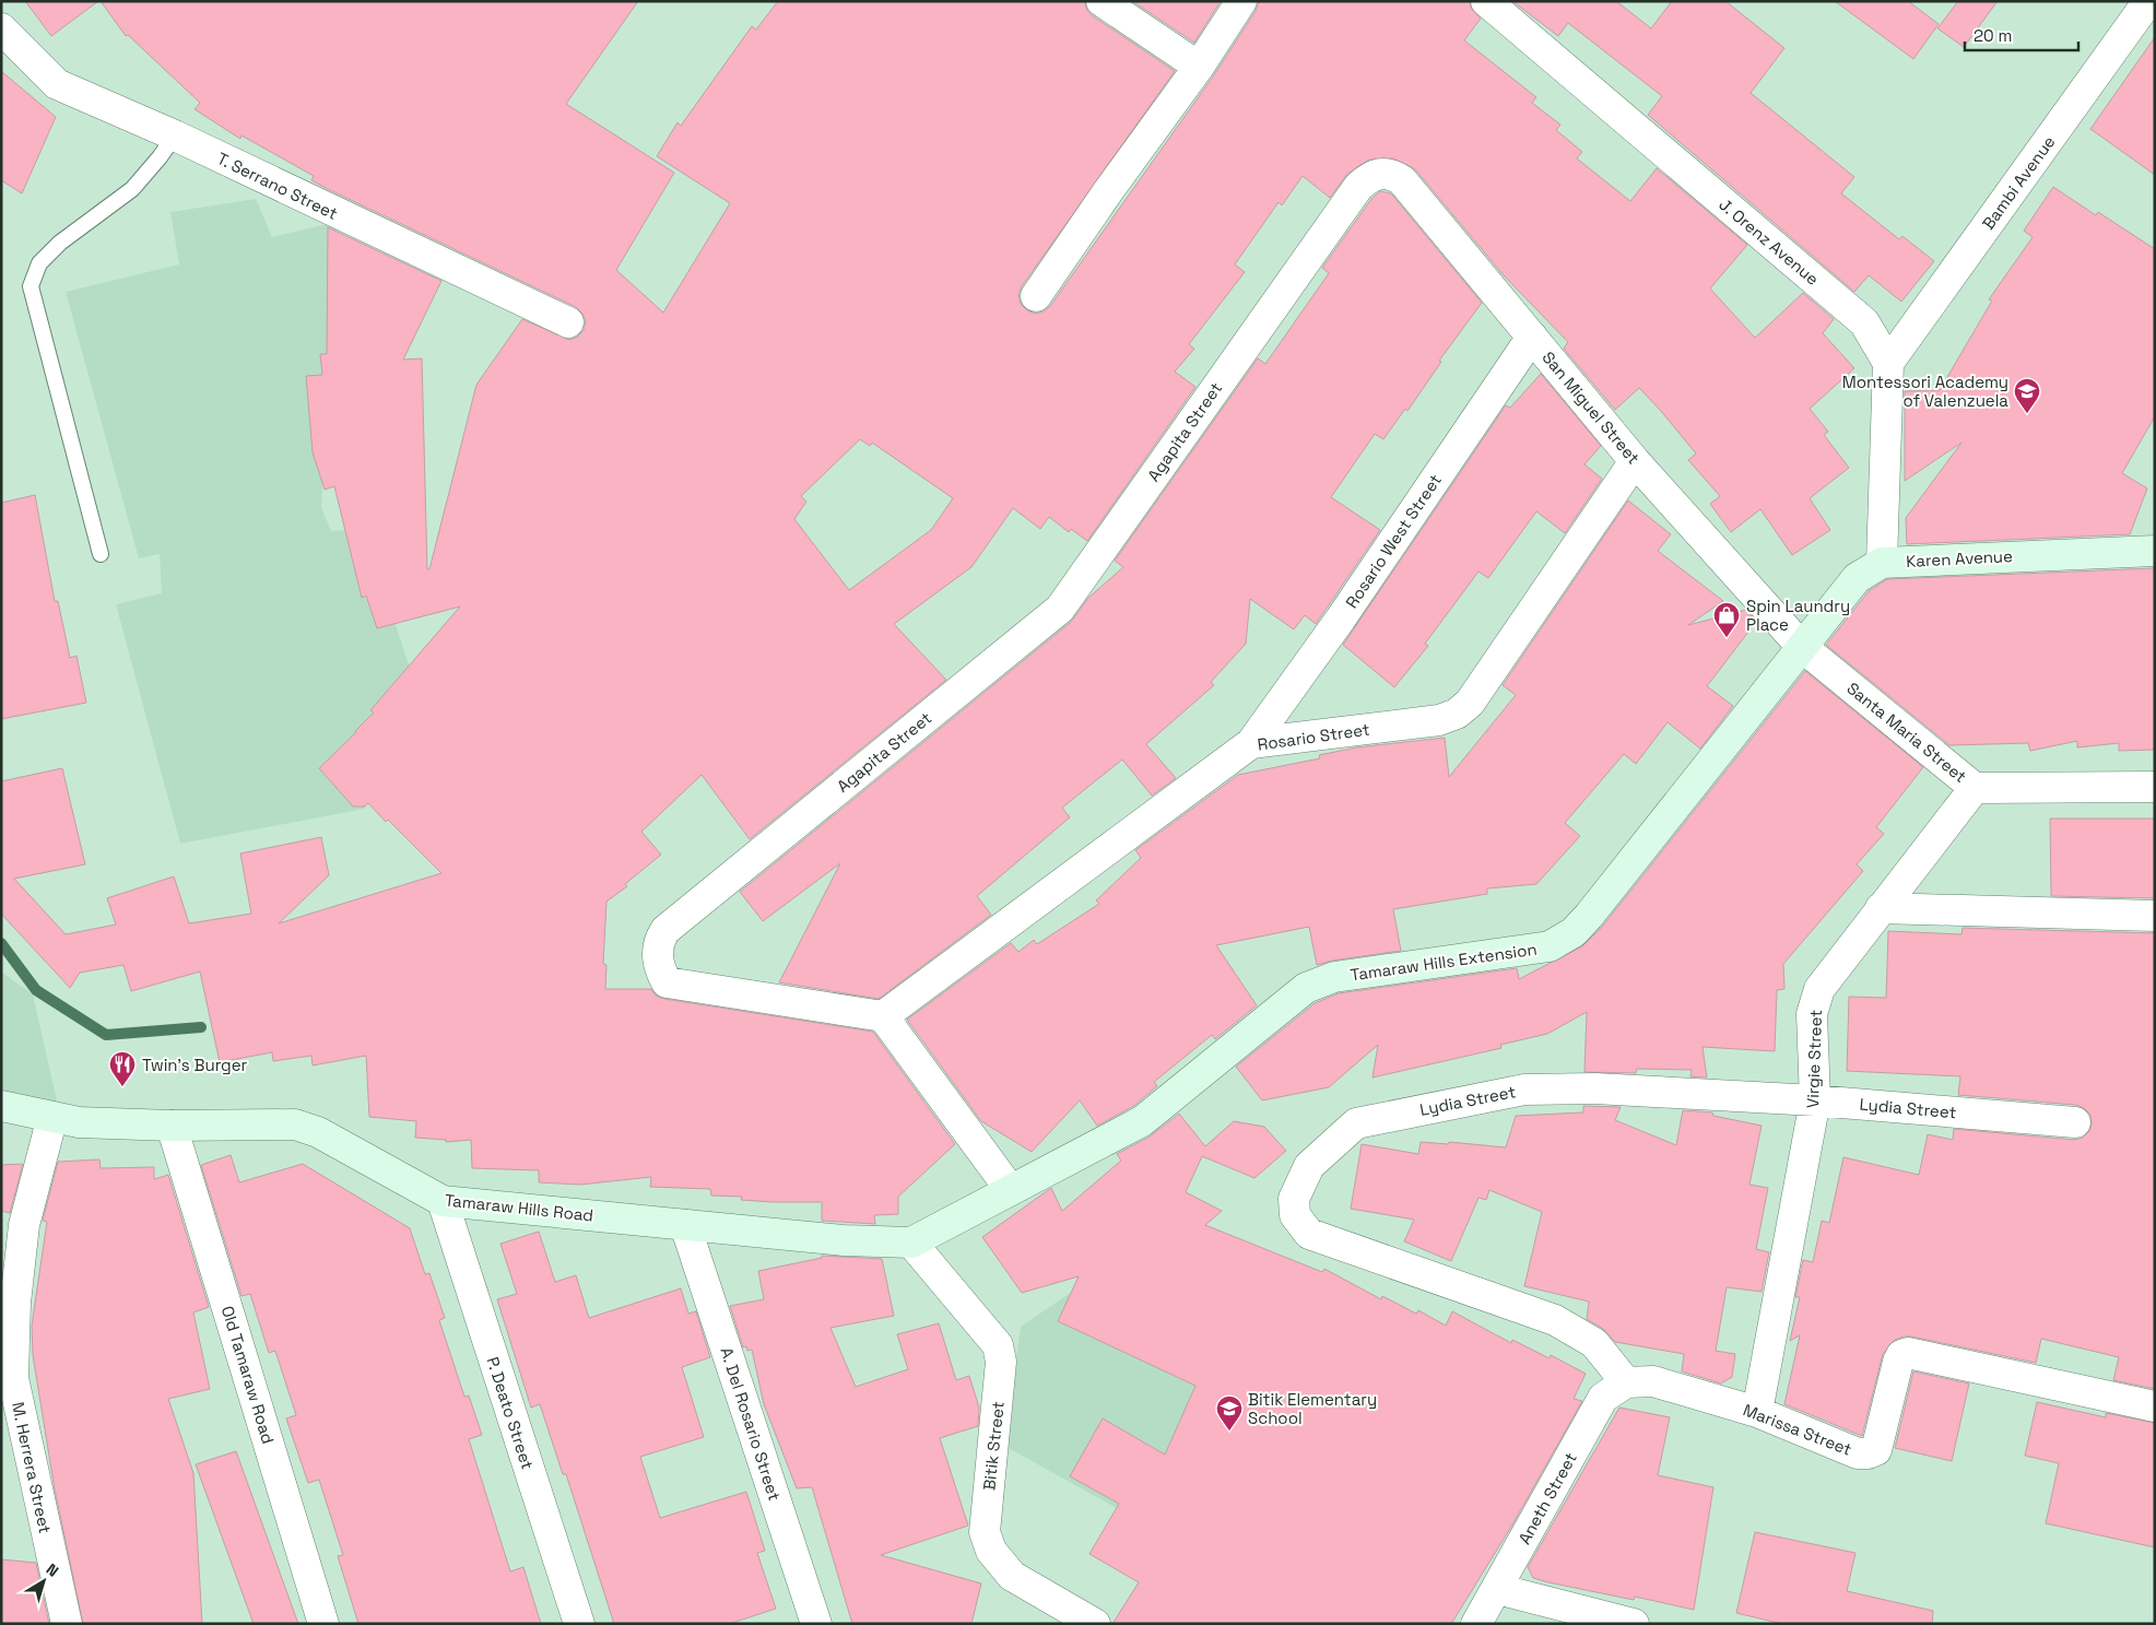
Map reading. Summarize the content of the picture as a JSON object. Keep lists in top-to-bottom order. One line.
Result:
{"streets":{"street":["Bambi Avenue","T. Serrano Street","J. Orenz Avenue","San Miguel Street","Agapita Street","Rosario West Street","Karen Avenue","Santa Maria Street","Rosario Street","Tamaraw Hills Extension","Virgie Street","Lydia Street","Tamaraw Hills Road","Old Tamaraw Road","P. Deato Street","A. Del Rosario Street","Marissa Street","Bitik Street","M. Herrera Street","Aneth Street"]},"crossings":[["Bambi Avenue","J. Orenz Avenue"],["San Miguel Street","Agapita Street"],["San Miguel Street","Rosario West Street"],["San Miguel Street","Karen Avenue"],["San Miguel Street","Santa Maria Street"],["San Miguel Street","Rosario Street"],["San Miguel Street","Tamaraw Hills Extension"],["Agapita Street","Rosario Street"],["Rosario West Street","Rosario Street"],["Karen Avenue","Santa Maria Street"],["Karen Avenue","Tamaraw Hills Extension"],["Santa Maria Street","Tamaraw Hills Extension"],["Santa Maria Street","Virgie Street"],["Virgie Street","Lydia Street"],["Virgie Street","Marissa Street"],["Lydia Street","Marissa Street"],["Lydia Street","Aneth Street"],["Tamaraw Hills Road","Old Tamaraw Road"],["Tamaraw Hills Road","P. Deato Street"],["Tamaraw Hills Road","A. Del Rosario Street"],["Tamaraw Hills Road","Bitik Street"],["Tamaraw Hills Road","M. Herrera Street"],["Marissa Street","Aneth Street"]],"places":{"school or university":["Montessori Academy of Valenzuela","Bitik Elementary School"],"shop":["Spin Laundry Place"],"restaurant":["Twin's Burger"]},"scale_bar":"20 m","north":"top right"}
